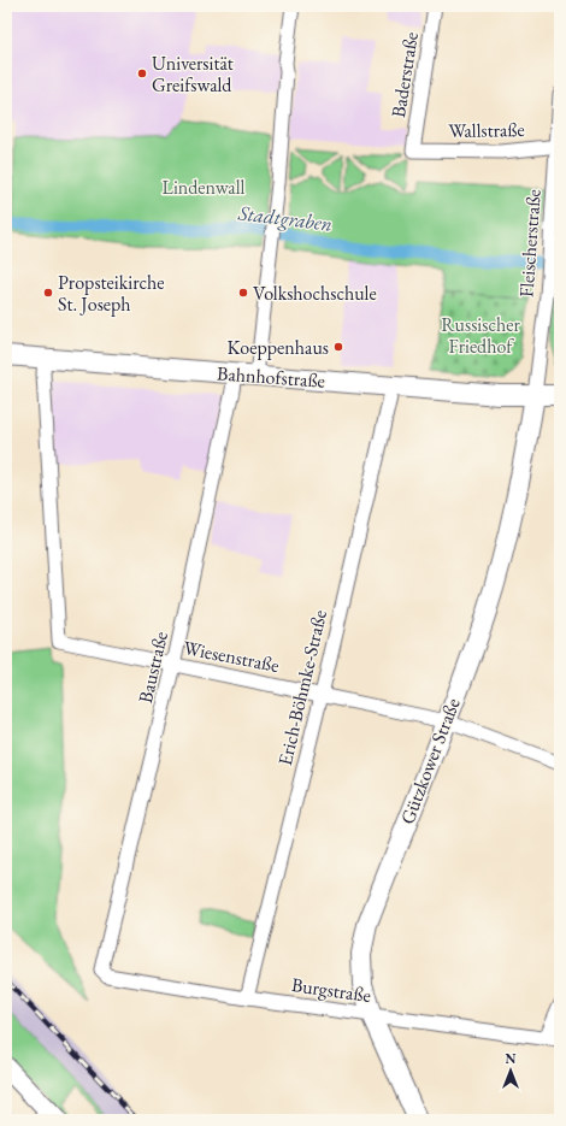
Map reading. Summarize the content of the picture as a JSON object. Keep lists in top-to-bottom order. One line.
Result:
{"streets":{"street":["Baderstraße","Wallstraße","Fleischerstraße","Bahnhofstraße","Wiesenstraße","Baustraße","Erich-Böhmke-Straße","Gützkower Straße","Burgstraße"]},"crossings":[["Baderstraße","Wallstraße"],["Wallstraße","Fleischerstraße"],["Fleischerstraße","Bahnhofstraße"],["Fleischerstraße","Gützkower Straße"],["Bahnhofstraße","Wiesenstraße"],["Bahnhofstraße","Baustraße"],["Bahnhofstraße","Erich-Böhmke-Straße"],["Bahnhofstraße","Gützkower Straße"],["Wiesenstraße","Baustraße"],["Wiesenstraße","Erich-Böhmke-Straße"],["Wiesenstraße","Gützkower Straße"],["Baustraße","Burgstraße"],["Erich-Böhmke-Straße","Burgstraße"],["Gützkower Straße","Burgstraße"]],"water":["Stadtgraben"],"parks":["Lindenwall","Russischer Friedhof"],"places":["Universität Greifswald","Propsteikirche St. Joseph","Volkshochschule","Koeppenhaus"],"north":"top"}
